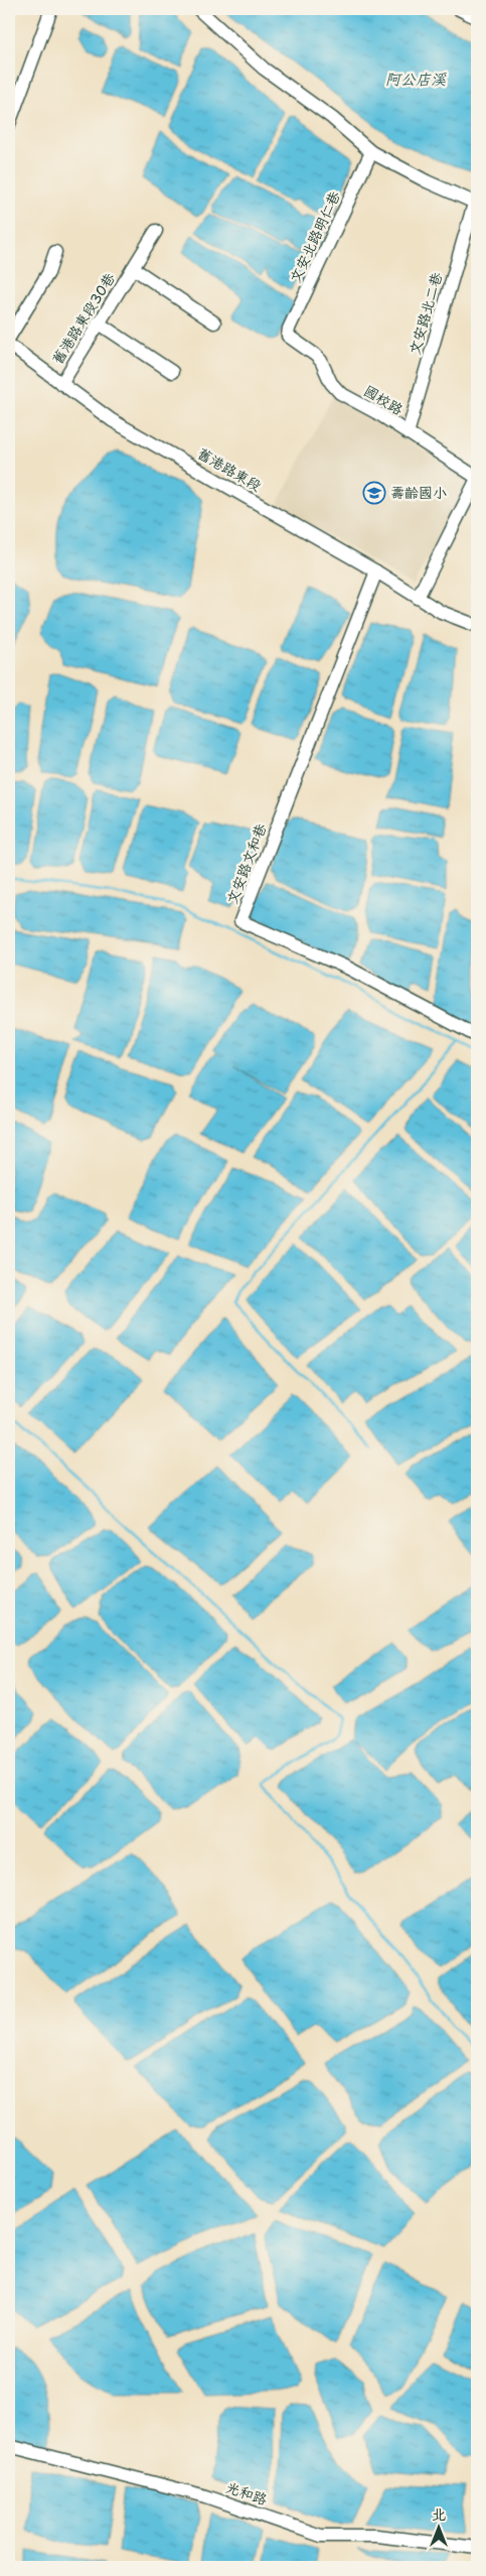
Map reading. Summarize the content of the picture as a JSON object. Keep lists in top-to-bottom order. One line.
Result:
{"streets":{"street":["文安北路明仁巷","文安路北二巷","舊港路東段30巷","國校路","舊港路東段","文安路文和巷","光和路"]},"crossings":[["文安北路明仁巷","國校路"],["文安路北二巷","國校路"],["舊港路東段30巷","舊港路東段"],["國校路","舊港路東段"],["舊港路東段","文安路文和巷"]],"water":["阿公店溪"],"places":{"school or university":["壽齡國小"]},"north":"top"}
